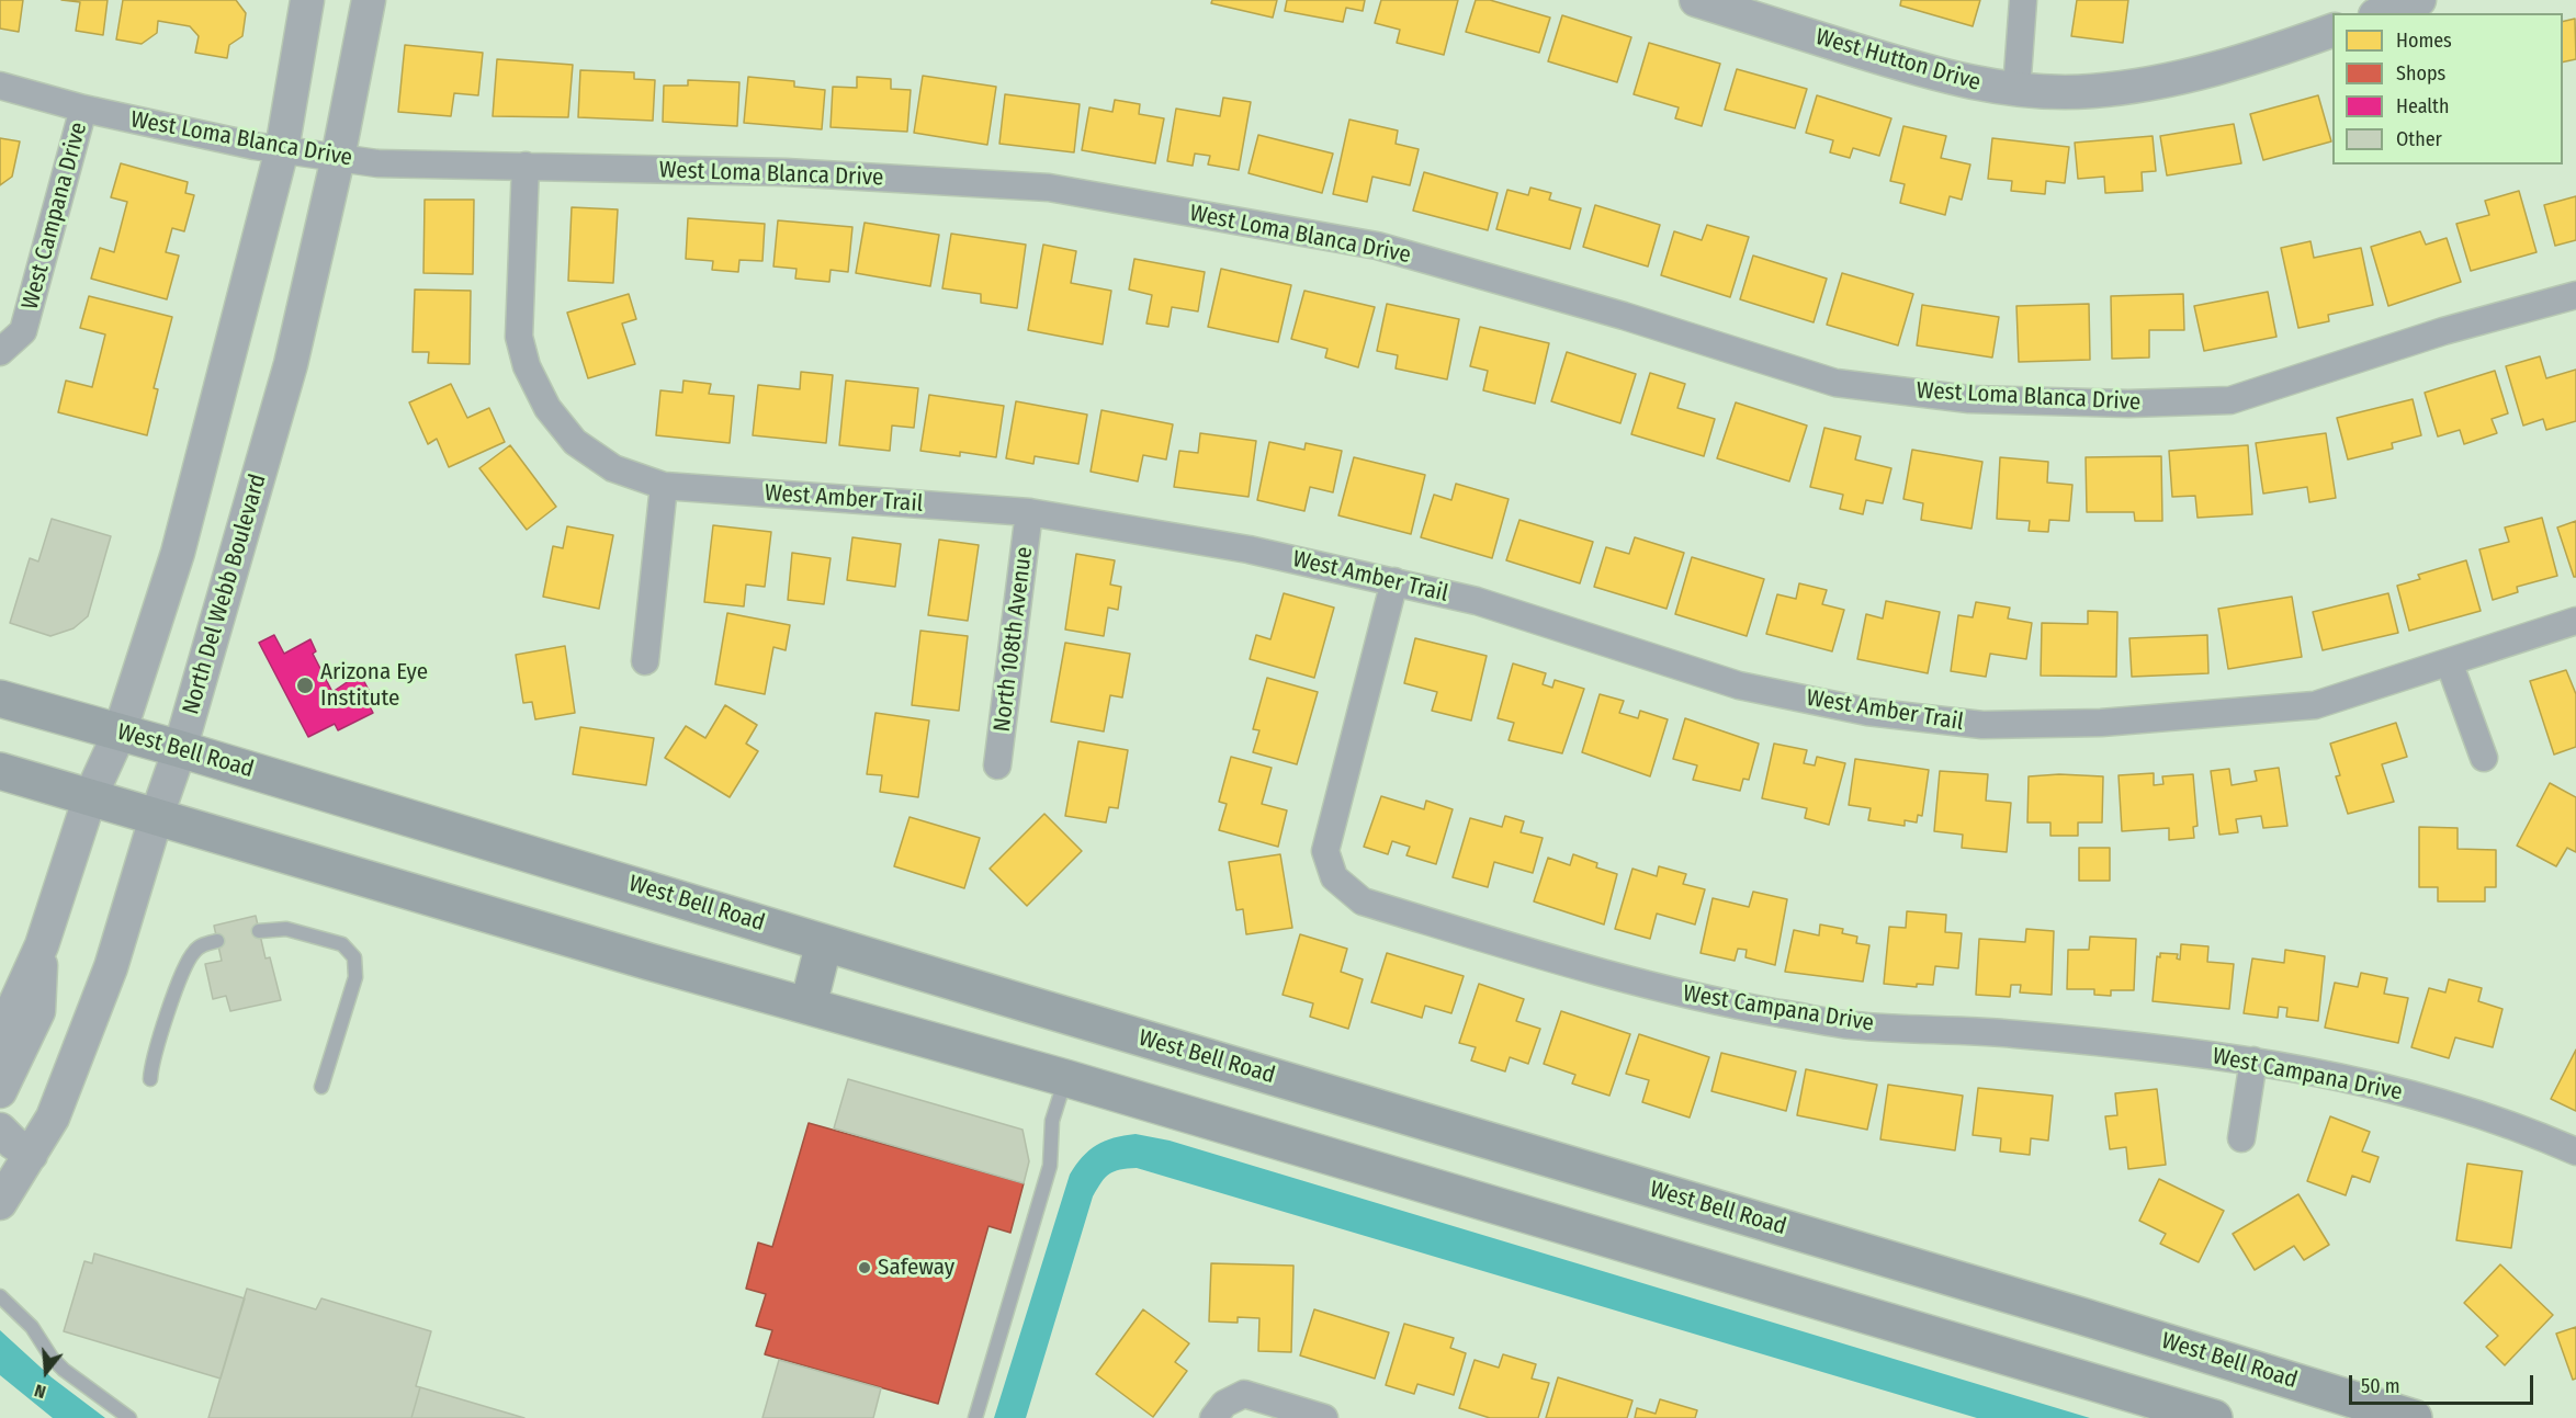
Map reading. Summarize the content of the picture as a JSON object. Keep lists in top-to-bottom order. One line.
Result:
{"streets":{"main road":["West Bell Road"],"street":["West Hutton Drive","West Loma Blanca Drive","West Campana Drive","West Amber Trail","North Del Webb Boulevard","North 108th Avenue"]},"crossings":[["West Loma Blanca Drive","West Campana Drive"],["West Loma Blanca Drive","West Amber Trail"],["West Loma Blanca Drive","North Del Webb Boulevard"],["West Campana Drive","West Amber Trail"],["West Amber Trail","North 108th Avenue"],["North Del Webb Boulevard","West Bell Road"]],"places":["Arizona Eye Institute","Safeway"],"legend":["Homes","Shops","Health","Other"],"scale_bar":"50 m","north":"bottom"}
